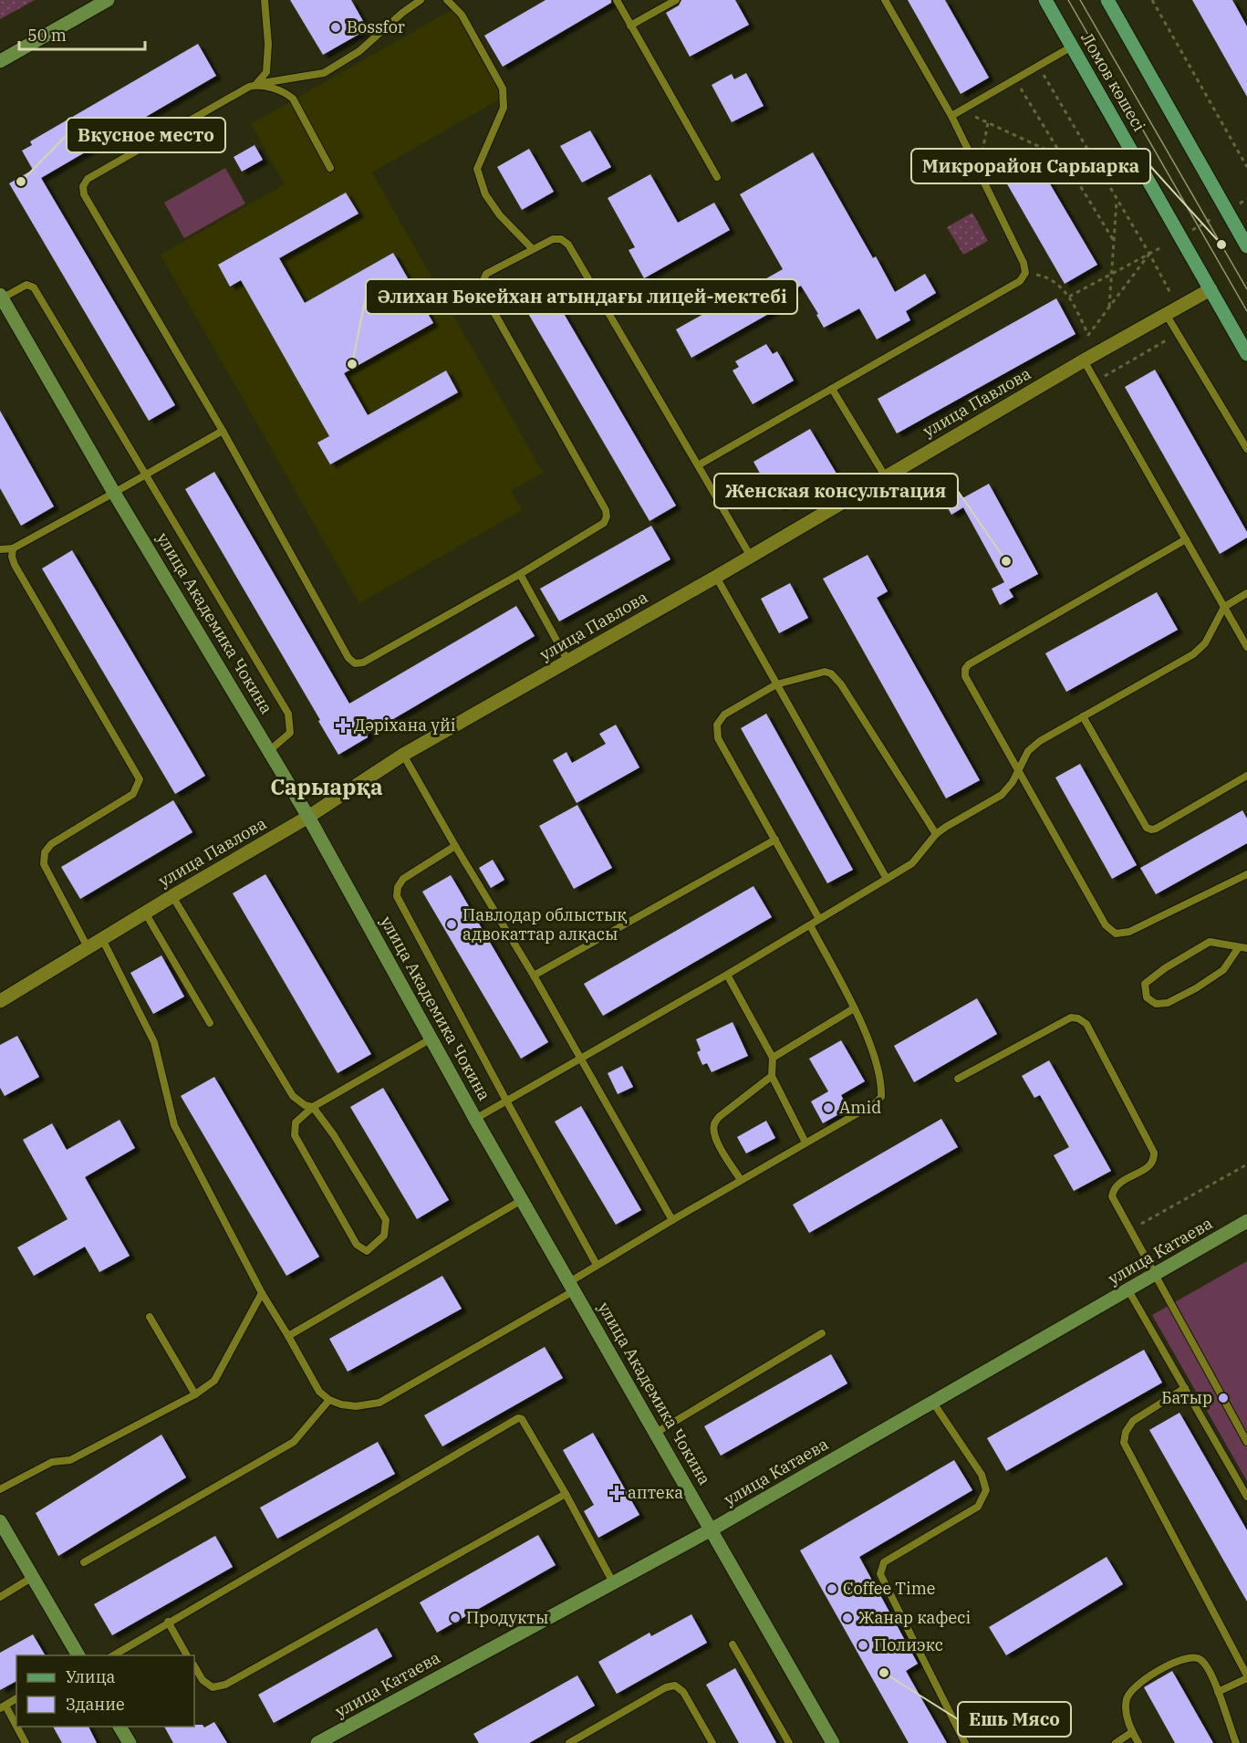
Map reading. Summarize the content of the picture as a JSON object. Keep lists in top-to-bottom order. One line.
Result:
{"streets":{"main road":["Ломов көшесі","улица Академика Чокина","улица Катаева"],"street":["улица Павлова"]},"crossings":[["Ломов көшесі","улица Павлова"],["улица Павлова","улица Академика Чокина"],["улица Академика Чокина","улица Катаева"]],"districts":["Сарыарқа"],"places":{"other":["Bossfor","Вкусное место","Микрорайон Сарыарка","Әлихан Бөкейхан атындағы лицей-мектебі","Женская консультация","Павлодар облыстық адвокаттар алқасы","Amid","Батыр","Coffee Time","Продукты","Жанар кафесі","Полиэкс","Ешь Мясо"],"health":["Дәріхана үйі","аптека"]},"legend":["Улица","Здание"],"scale_bar":"50 m"}
